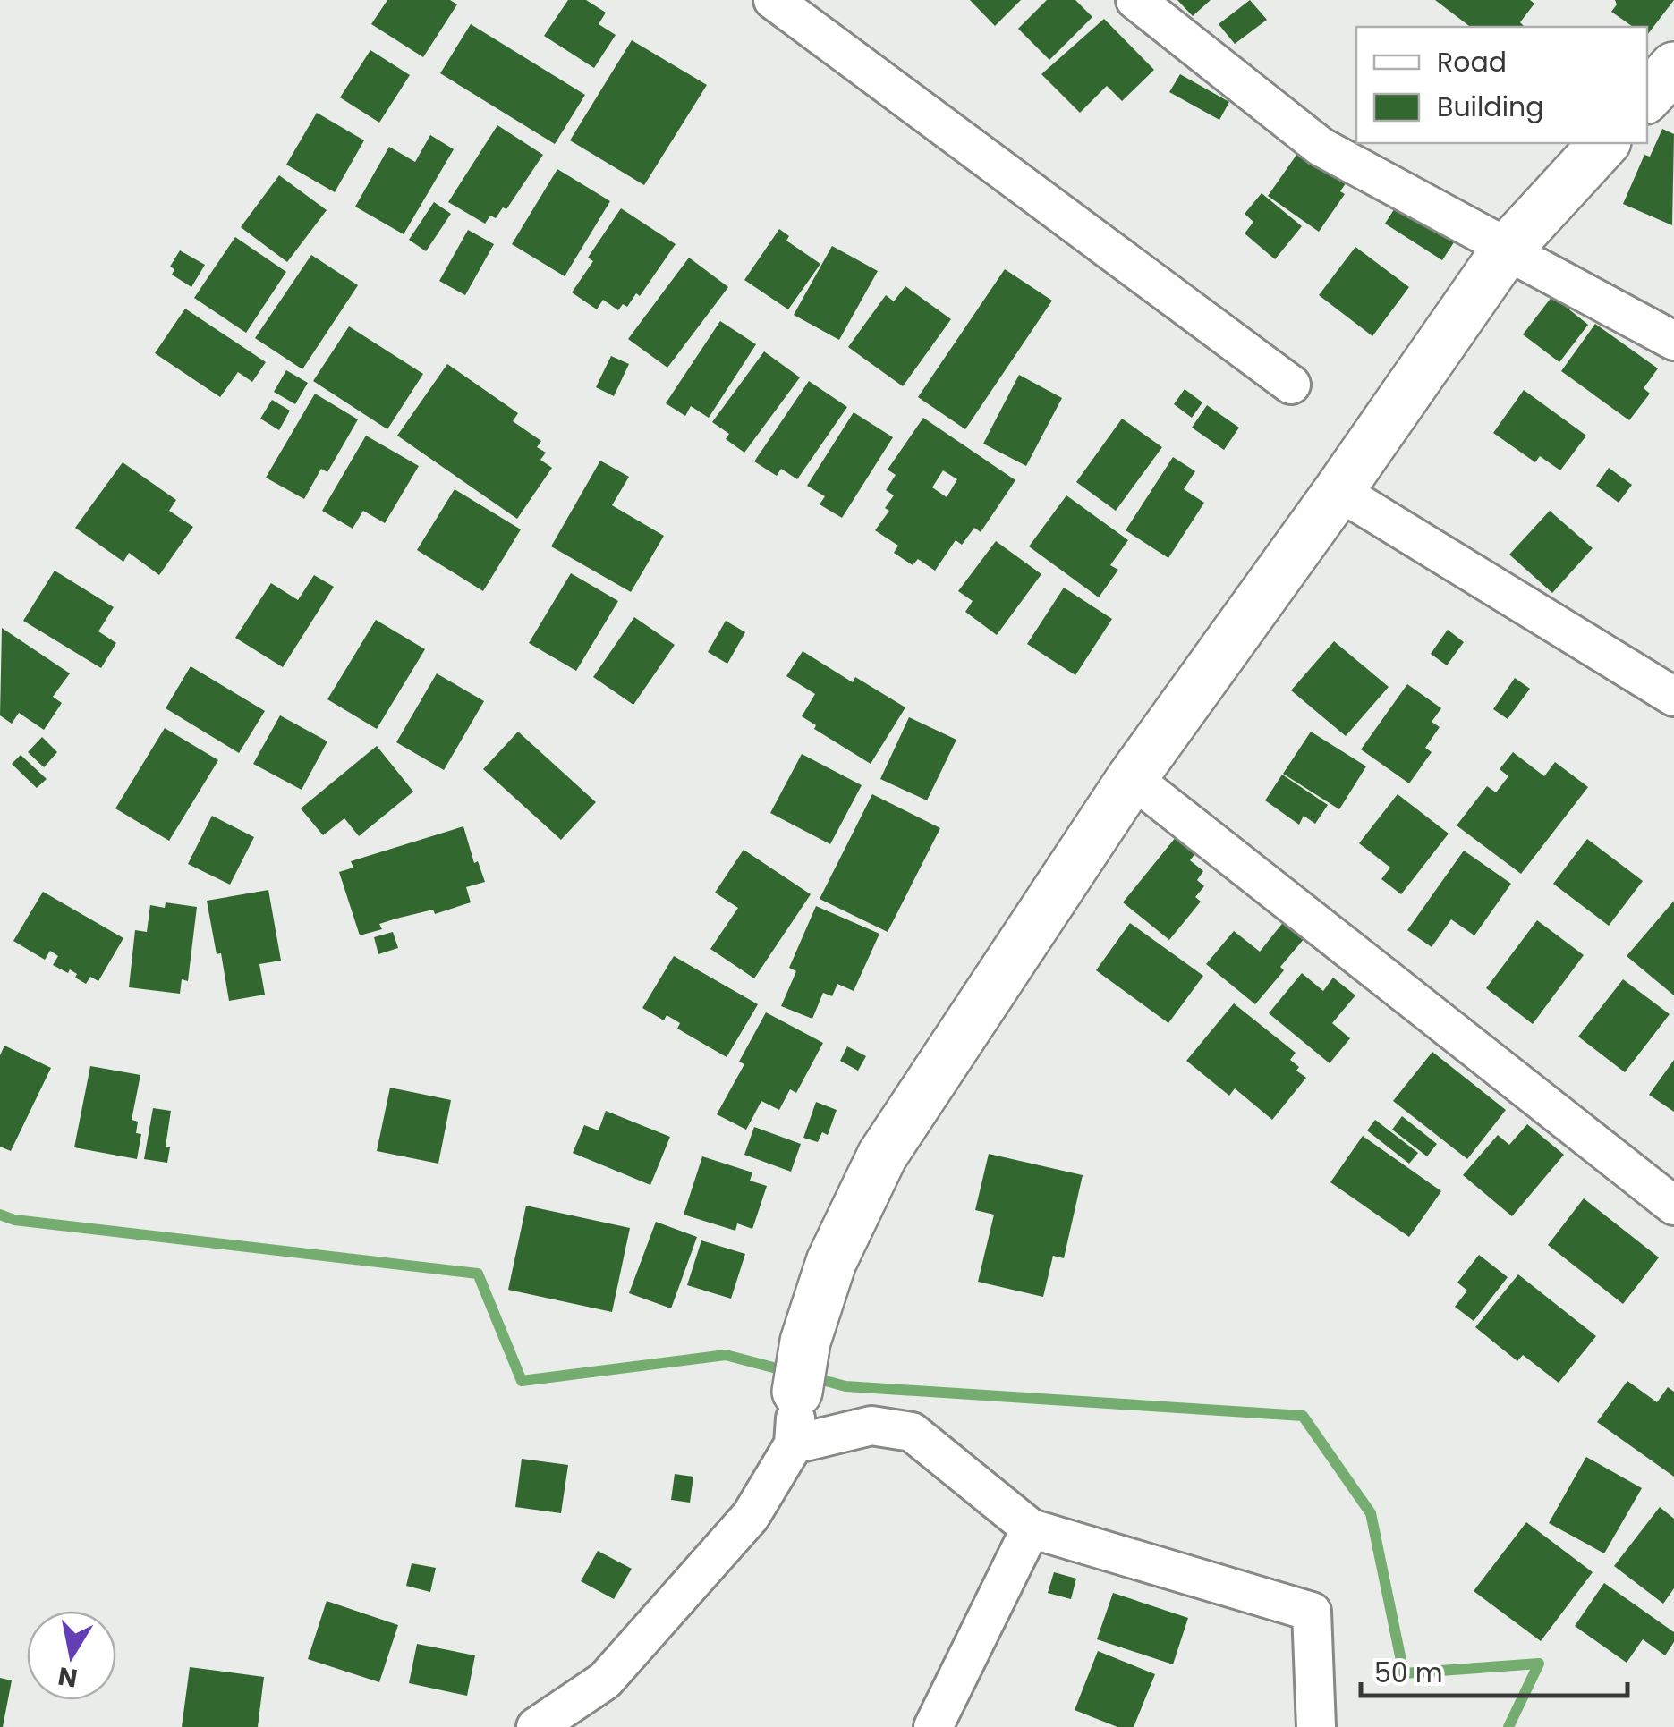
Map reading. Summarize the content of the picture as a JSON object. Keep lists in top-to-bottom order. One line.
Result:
{"legend":["Road","Building"],"scale_bar":"50 m","north":"bottom"}
